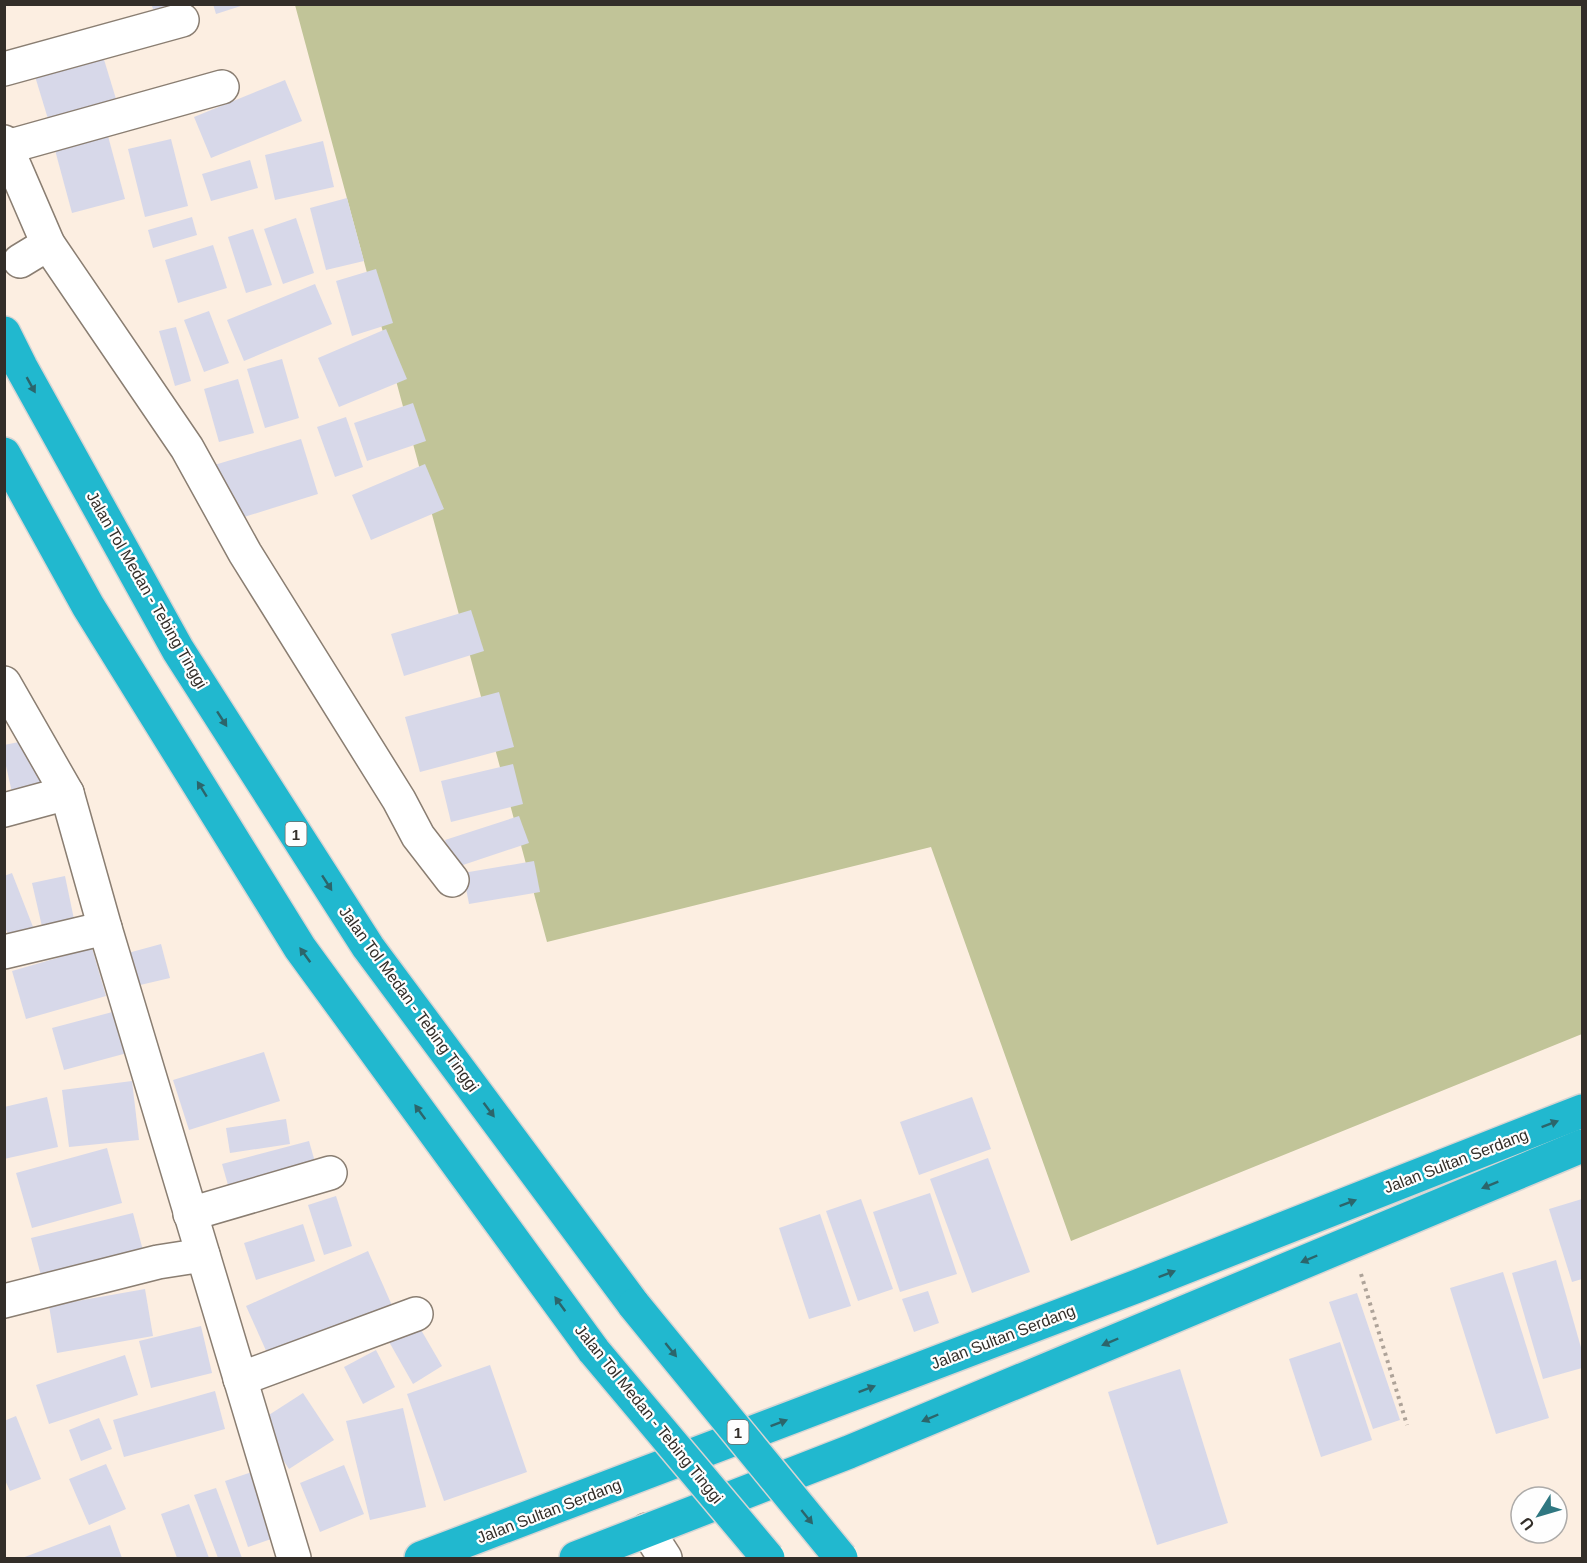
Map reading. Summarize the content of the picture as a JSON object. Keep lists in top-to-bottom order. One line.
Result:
{"streets":{"highway":["Jalan Tol Medan - Tebing Tinggi","1","Jalan Sultan Serdang"]},"north":"bottom left"}
